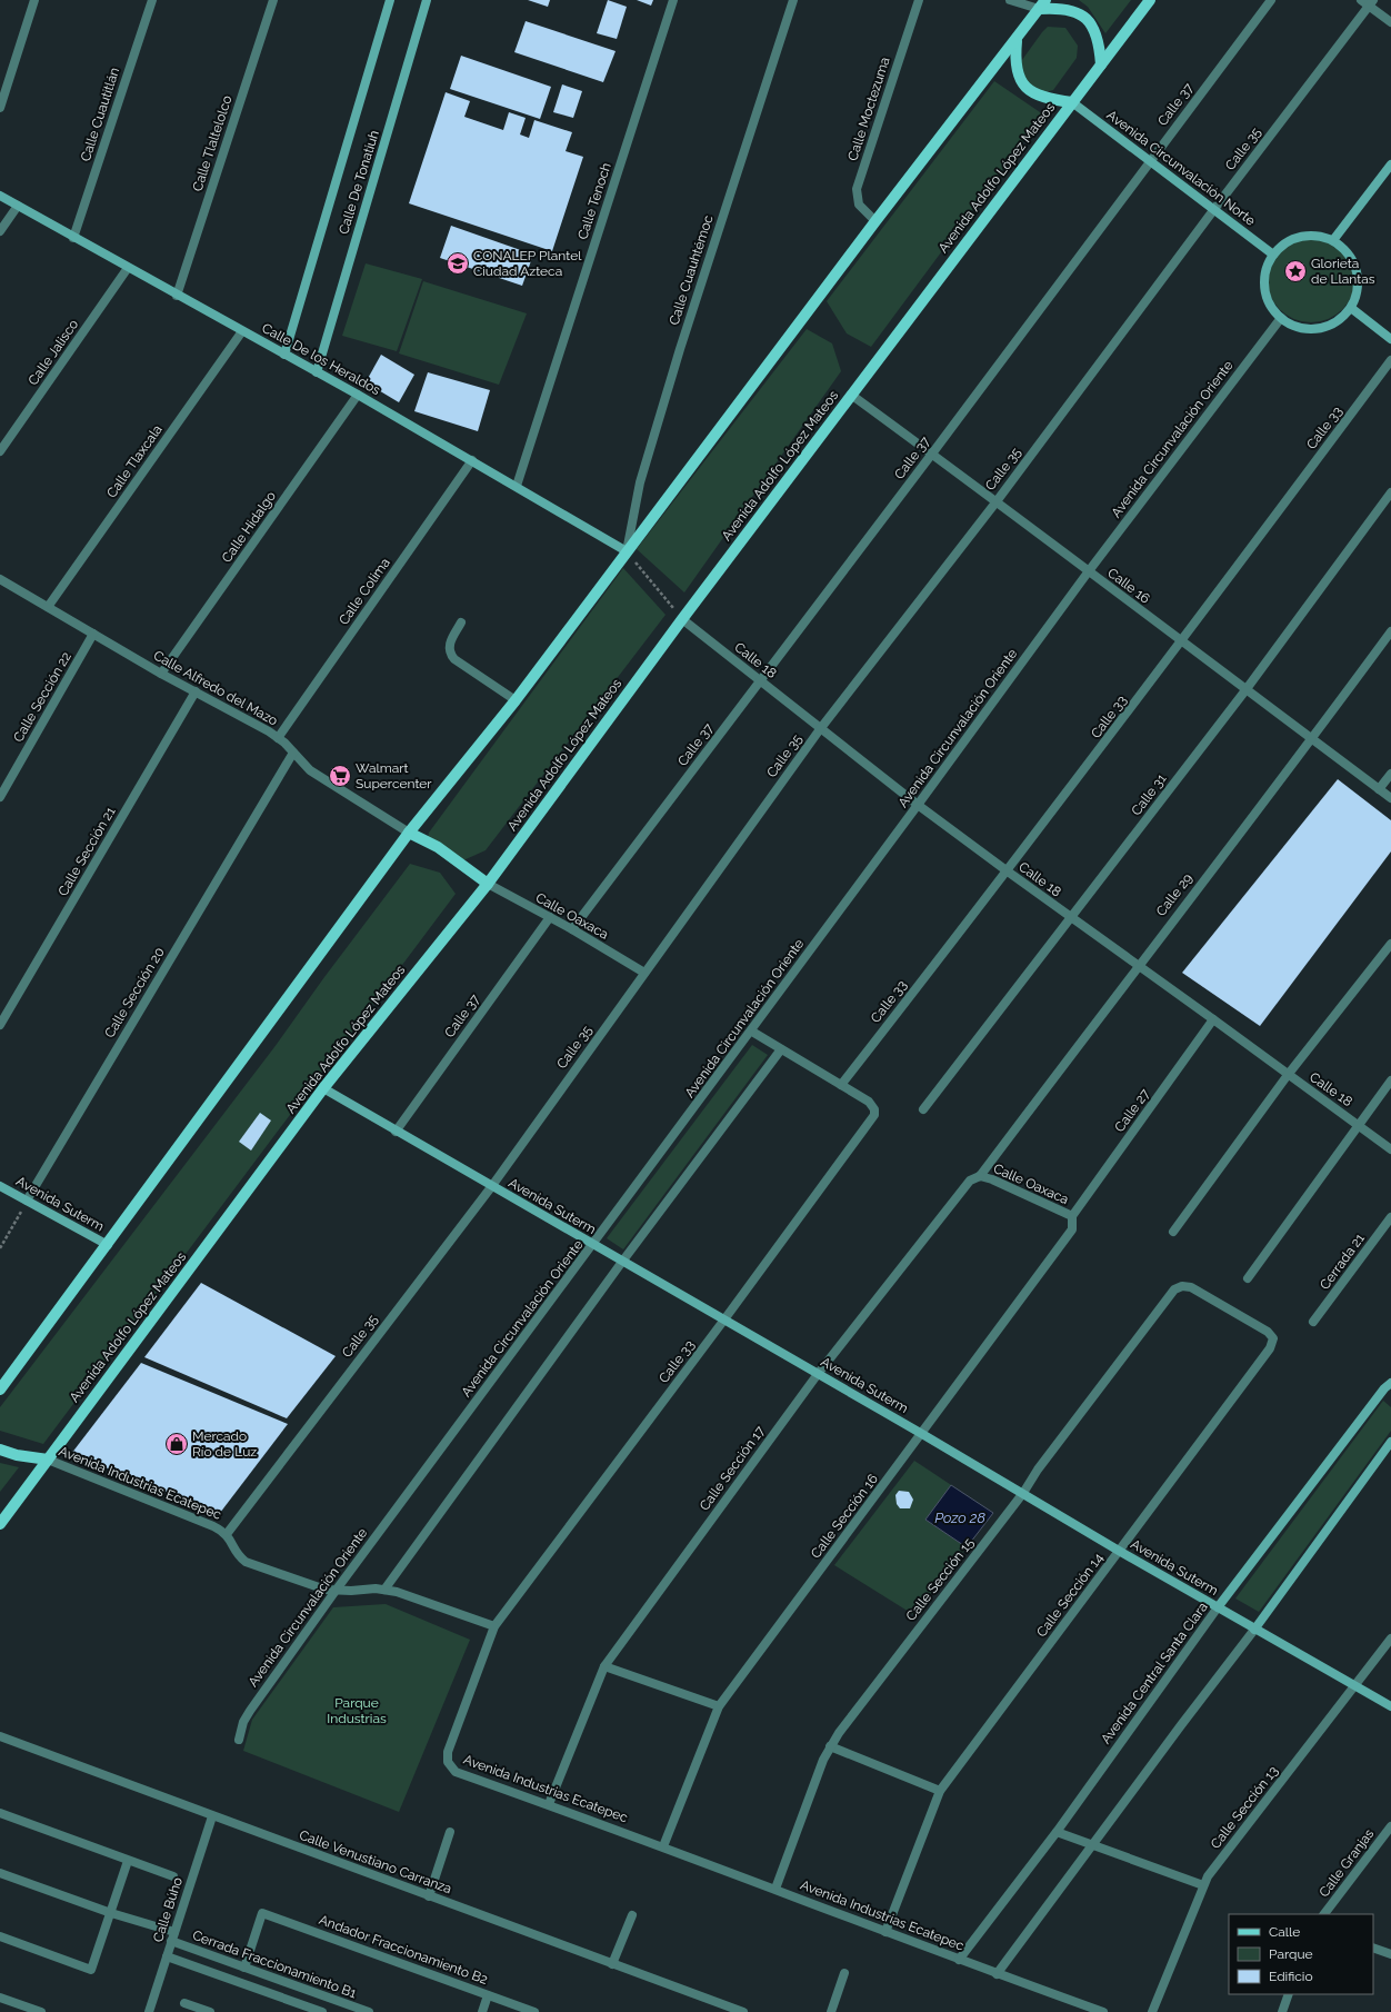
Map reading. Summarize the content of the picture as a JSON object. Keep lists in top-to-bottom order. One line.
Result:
{"streets":{"main road":["Avenida Adolfo López Mateos"],"street":["Calle 37","Calle Moctezuma","Calle Cuautitlán","Calle Tlaltelolco","Calle 35","Avenida Circunvalación Norte","Calle De Tonatiuh","Calle Tenoch","Calle Cuauhtémoc","Calle Jalisco","Calle De los Heraldos","Calle 33","Avenida Circunvalación Oriente","Calle Tlaxcala","Calle Hidalgo","Calle 16","Calle Colima","Calle 18","Calle Alfredo del Mazo","Calle Sección 22","Calle 31","Calle Sección 21","Calle 29","Calle Oaxaca","Calle Sección 20","Calle 27","Avenida Suterm","Cerrada 21","Calle Sección 17","Avenida Industrias Ecatepec","Calle Sección 16","Calle Sección 15","Calle Sección 14","Avenida Central Santa Clara","Calle Sección 13","Calle Venustiano Carranza","Calle Granjas","Calle Búho","Andador Fraccionamiento B2","Cerrada Fraccionamiento B1"]},"crossings":[["Calle 37","Avenida Circunvalación Norte"],["Calle 37","Calle 16"],["Calle 37","Calle 18"],["Calle 37","Calle Oaxaca"],["Calle 37","Avenida Suterm"],["Calle Cuautitlán","Calle De los Heraldos"],["Calle Tlaltelolco","Calle De los Heraldos"],["Calle 35","Avenida Circunvalación Norte"],["Calle 35","Calle 16"],["Calle 35","Calle 18"],["Calle 35","Calle Oaxaca"],["Calle 35","Avenida Suterm"],["Calle 35","Avenida Industrias Ecatepec"],["Avenida Circunvalación Norte","Avenida Adolfo López Mateos"],["Avenida Circunvalación Norte","Avenida Circunvalación Oriente"],["Avenida Adolfo López Mateos","Calle 16"],["Avenida Adolfo López Mateos","Calle 18"],["Avenida Adolfo López Mateos","Calle Oaxaca"],["Avenida Adolfo López Mateos","Avenida Suterm"],["Avenida Adolfo López Mateos","Avenida Industrias Ecatepec"],["Calle De Tonatiuh","Calle De los Heraldos"],["Calle Tenoch","Calle De los Heraldos"],["Calle Cuauhtémoc","Calle De los Heraldos"],["Calle Jalisco","Calle De los Heraldos"],["Calle De los Heraldos","Calle Tlaxcala"],["Calle De los Heraldos","Calle Hidalgo"],["Calle De los Heraldos","Calle Colima"],["Calle 33","Calle 16"],["Calle 33","Calle 18"],["Calle 33","Avenida Suterm"],["Calle 33","Avenida Industrias Ecatepec"],["Avenida Circunvalación Oriente","Calle 16"],["Avenida Circunvalación Oriente","Calle 18"],["Avenida Circunvalación Oriente","Avenida Suterm"],["Avenida Circunvalación Oriente","Avenida Industrias Ecatepec"],["Calle Tlaxcala","Calle Alfredo del Mazo"],["Calle Hidalgo","Calle Alfredo del Mazo"],["Calle 16","Calle 31"],["Calle 16","Calle 29"],["Calle Colima","Calle Alfredo del Mazo"],["Calle 18","Calle 31"],["Calle 18","Calle 29"],["Calle 18","Calle 27"],["Calle Alfredo del Mazo","Calle Sección 22"],["Calle Alfredo del Mazo","Calle Sección 21"],["Calle Alfredo del Mazo","Calle Sección 20"],["Calle 29","Calle Oaxaca"],["Calle 29","Calle Sección 17"],["Calle Oaxaca","Calle 27"],["Calle Oaxaca","Calle Sección 17"],["Calle Oaxaca","Calle Sección 16"],["Calle Sección 20","Avenida Suterm"],["Calle 27","Calle Sección 16"],["Avenida Suterm","Calle Sección 17"],["Avenida Suterm","Calle Sección 16"],["Avenida Suterm","Calle Sección 15"],["Avenida Suterm","Calle Sección 14"],["Avenida Suterm","Avenida Central Santa Clara"],["Avenida Suterm","Calle Sección 13"],["Calle Sección 17","Avenida Industrias Ecatepec"],["Avenida Industrias Ecatepec","Calle Sección 16"],["Avenida Industrias Ecatepec","Calle Sección 15"],["Avenida Industrias Ecatepec","Calle Sección 14"],["Avenida Industrias Ecatepec","Avenida Central Santa Clara"],["Calle Sección 15","Calle Sección 14"],["Calle Venustiano Carranza","Calle Búho"],["Calle Búho","Cerrada Fraccionamiento B1"],["Andador Fraccionamiento B2","Cerrada Fraccionamiento B1"]],"water":["Pozo 28"],"parks":["Parque Industrias"],"places":{"school or university":["CONALEP Plantel Ciudad Azteca"],"place":["Glorieta de Llantas"],"supermarket":["Walmart Supercenter"],"shop":["Mercado Río de Luz"]},"legend":["Calle","Parque","Edificio"]}
